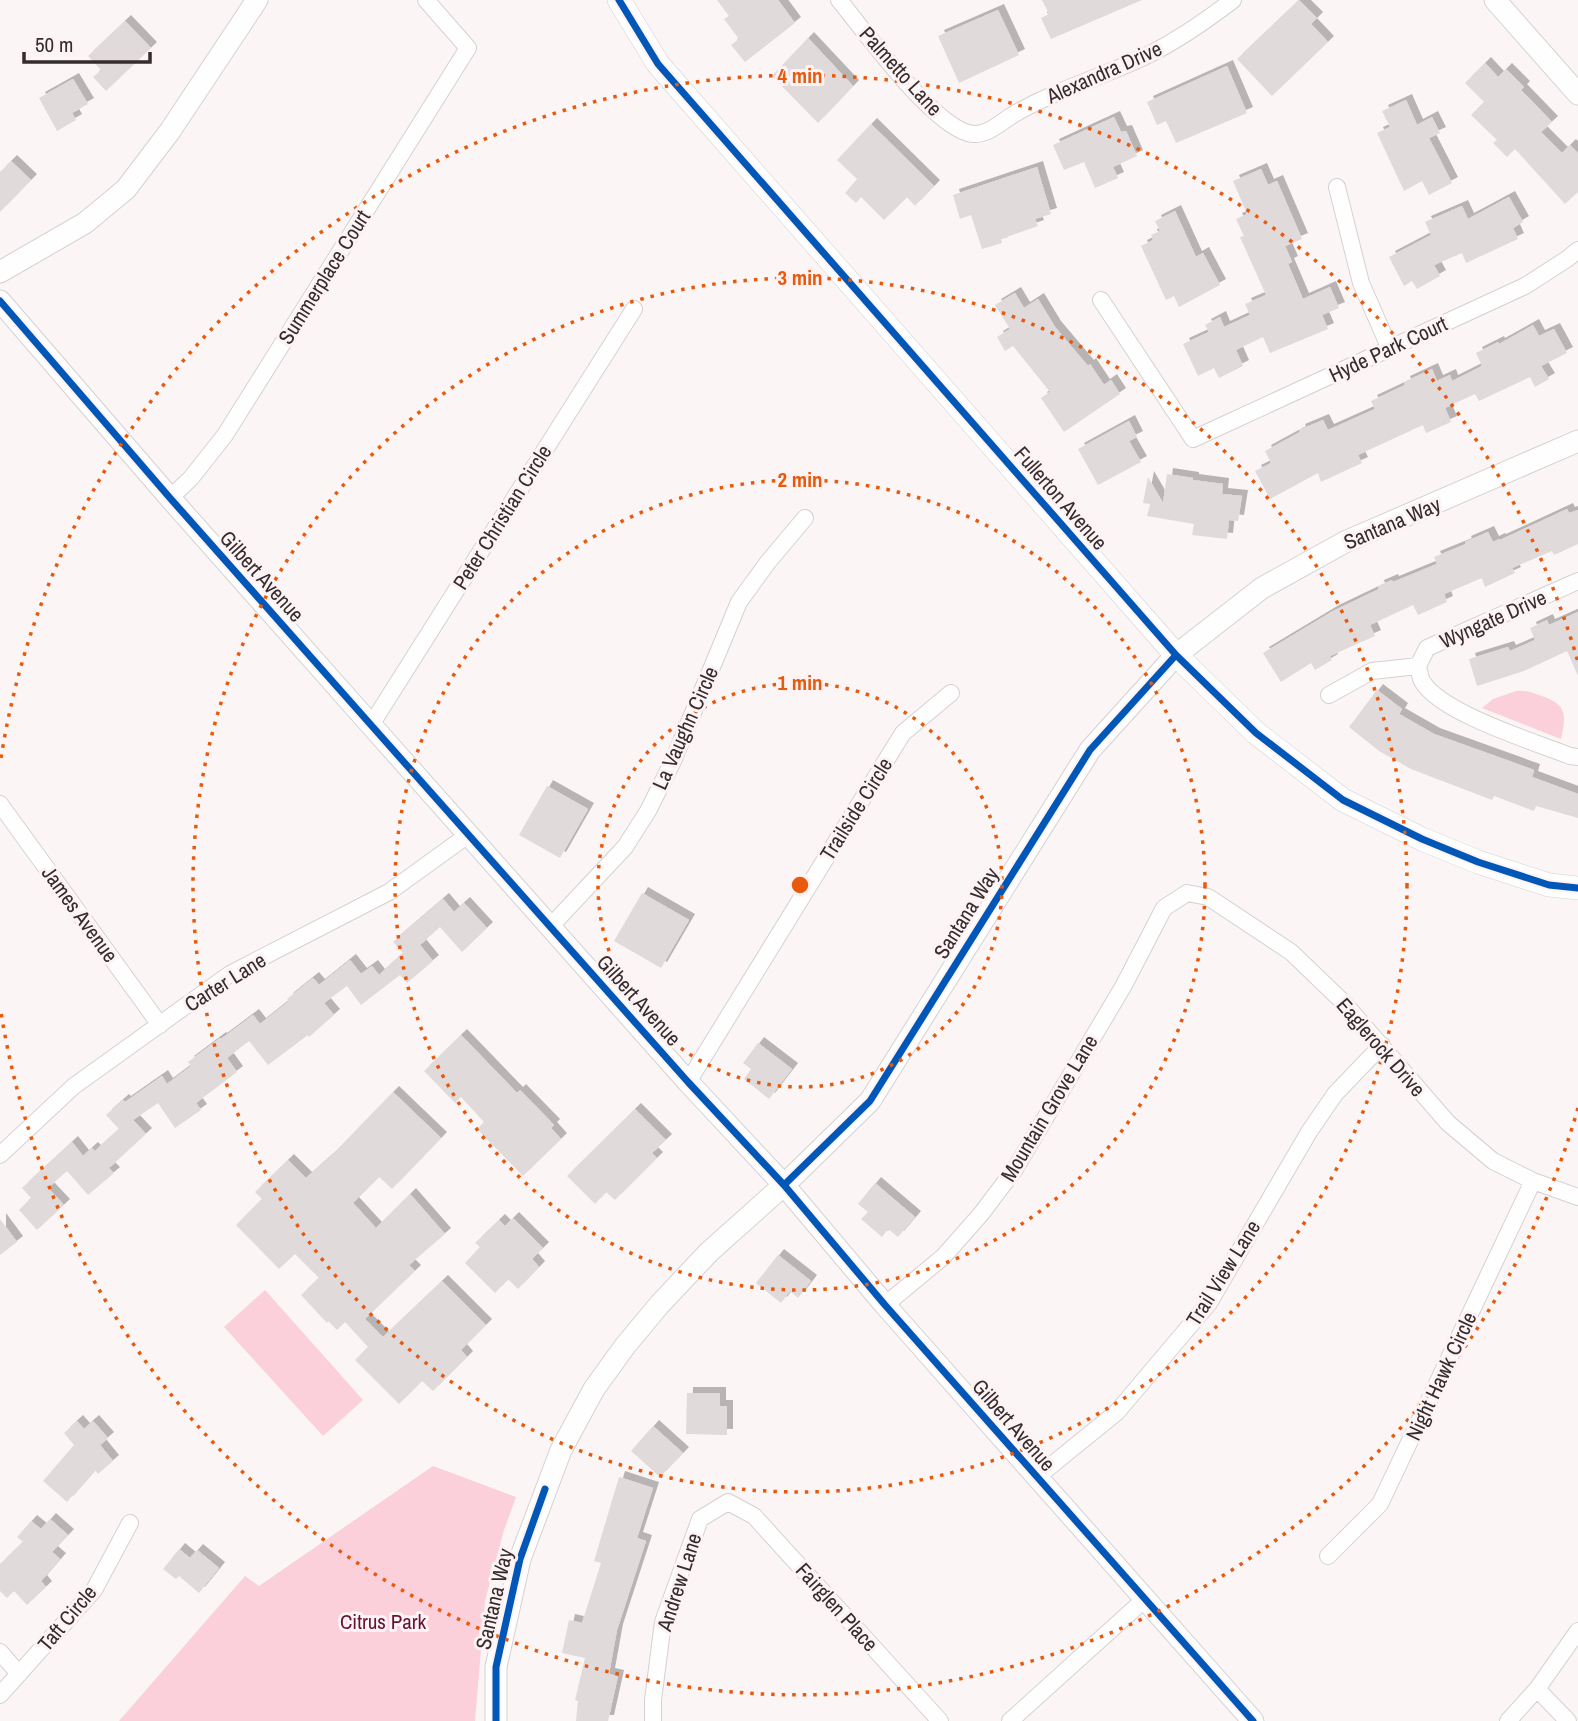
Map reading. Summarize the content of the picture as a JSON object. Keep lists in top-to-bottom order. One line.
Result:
{"streets":{"main road":["Fullerton Avenue"],"street":["Palmetto Lane","Alexandra Drive","Summerplace Court","Hyde Park Court","Peter Christian Circle","Santana Way","Gilbert Avenue","Wyngate Drive","La Vaughn Circle","Trailside Circle","James Avenue","Carter Lane","Eaglerock Drive","Mountain Grove Lane","Trail View Lane","Night Hawk Circle","Andrew Lane","Fairglen Place","Taft Circle"]},"crossings":[["Palmetto Lane","Alexandra Drive"],["Summerplace Court","Gilbert Avenue"],["Fullerton Avenue","Santana Way"],["Peter Christian Circle","Gilbert Avenue"],["Santana Way","Gilbert Avenue"],["Gilbert Avenue","La Vaughn Circle"],["Gilbert Avenue","Trailside Circle"],["Gilbert Avenue","Carter Lane"],["Gilbert Avenue","Mountain Grove Lane"],["Gilbert Avenue","Trail View Lane"],["James Avenue","Carter Lane"],["Eaglerock Drive","Mountain Grove Lane"],["Eaglerock Drive","Trail View Lane"],["Eaglerock Drive","Night Hawk Circle"],["Andrew Lane","Fairglen Place"]],"parks":["Citrus Park"],"scale_bar":"50 m","rings":["4 min","3 min","2 min","1 min"]}
